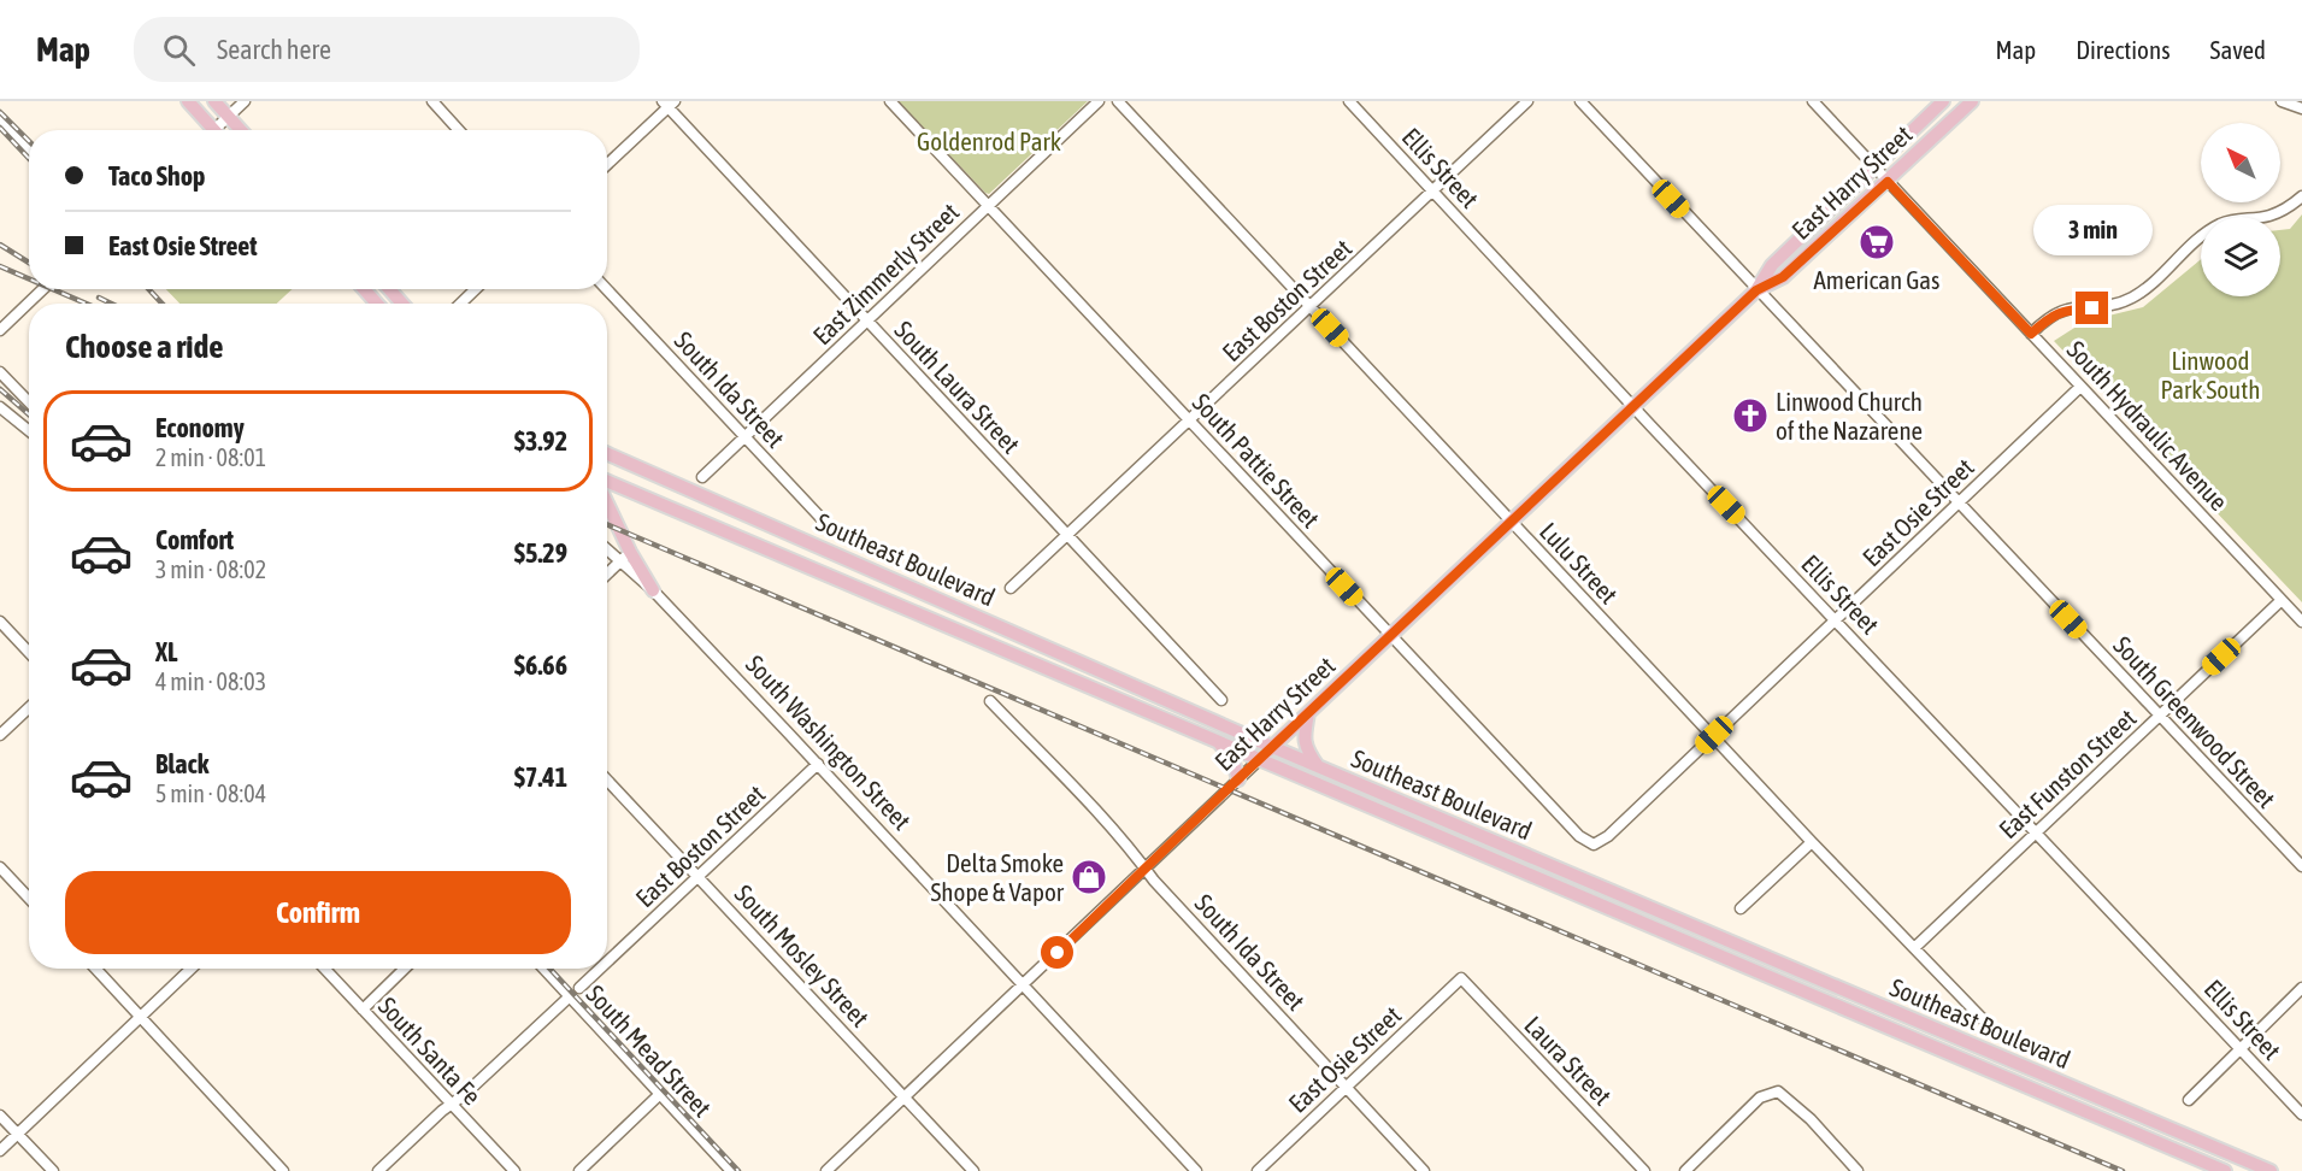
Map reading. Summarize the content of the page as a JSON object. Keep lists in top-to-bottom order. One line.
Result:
{"streets":{"main road":["East Harry Street","Southeast Boulevard"],"street":["Ellis Street","East Zimmerly Street","East Boston Street","South Laura Street","South Ida Street","South Hydraulic Avenue","South Pattie Street","East Osie Street","Lulu Street","South Greenwood Street","South Washington Street","East Funston Street","South Mosley Street","South Santa Fe","South Mead Street","Laura Street"]},"crossings":[["Ellis Street","East Harry Street"],["Ellis Street","East Boston Street"],["Ellis Street","East Osie Street"],["Ellis Street","East Funston Street"],["East Harry Street","South Ida Street"],["East Harry Street","South Hydraulic Avenue"],["East Harry Street","South Pattie Street"],["East Harry Street","Southeast Boulevard"],["East Harry Street","Lulu Street"],["East Harry Street","South Greenwood Street"],["East Harry Street","South Washington Street"],["East Harry Street","South Mosley Street"],["East Zimmerly Street","South Laura Street"],["East Zimmerly Street","South Ida Street"],["East Zimmerly Street","South Pattie Street"],["East Boston Street","South Laura Street"],["East Boston Street","South Pattie Street"],["East Boston Street","Lulu Street"],["East Boston Street","South Washington Street"],["East Boston Street","South Mosley Street"],["South Ida Street","East Osie Street"],["South Hydraulic Avenue","East Osie Street"],["South Hydraulic Avenue","East Funston Street"],["South Pattie Street","East Osie Street"],["East Osie Street","Lulu Street"],["East Osie Street","South Greenwood Street"],["East Osie Street","Laura Street"],["Lulu Street","East Funston Street"],["South Greenwood Street","East Funston Street"]],"parks":["Goldenrod Park","Linwood Park South"],"places":{"supermarket":["American Gas"],"church":["Linwood Church of the Nazarene"],"shop":["Delta Smoke Shope & Vapor"]},"north":"top left","page":{"header":"Map","search":"Search here","nav":["Map","Directions","Saved"],"banner":["Taco Shop","East Osie Street"],"bubble":"3 min","heading":"Choose a ride","list":[{"name":"Economy","note":"2 min · 08:01","value":"$3.92"},{"name":"Comfort","note":"3 min · 08:02","value":"$5.29"},{"name":"XL","note":"4 min · 08:03","value":"$6.66"},{"name":"Black","note":"5 min · 08:04","value":"$7.41"}],"buttons":"Confirm"}}
